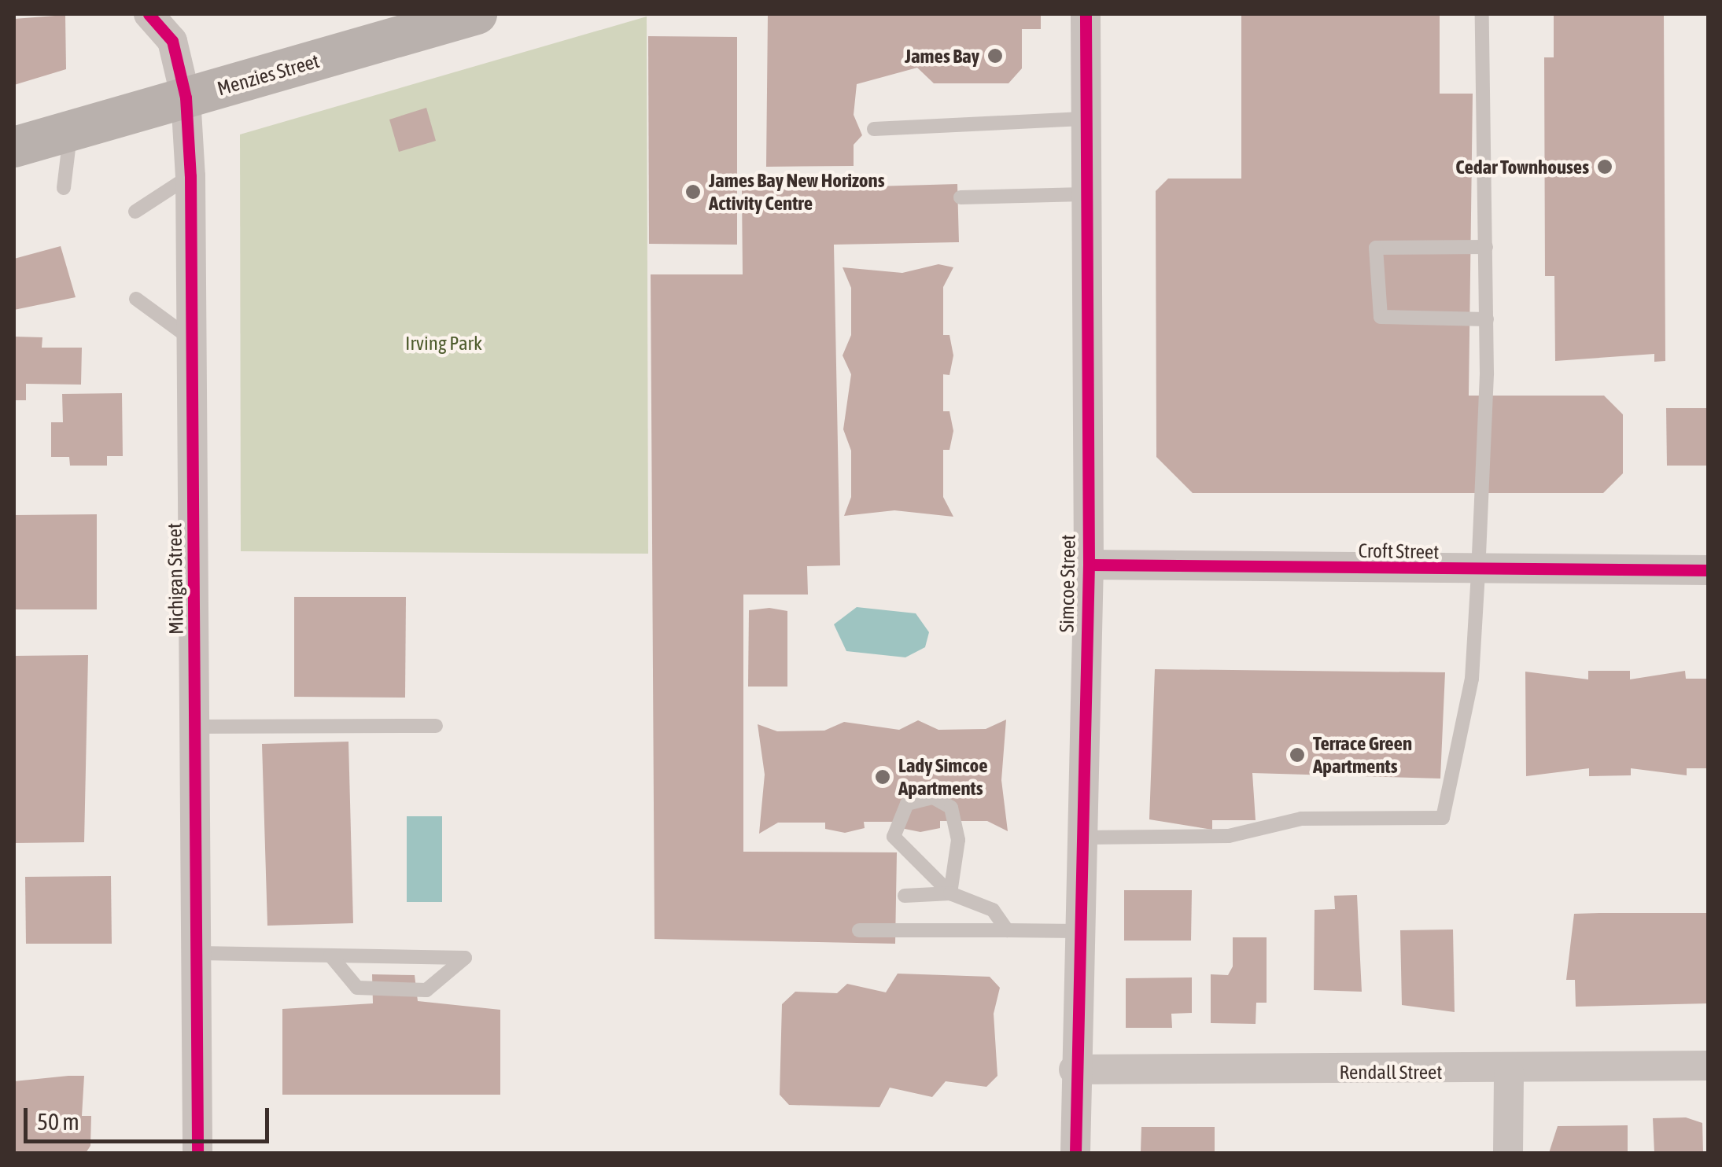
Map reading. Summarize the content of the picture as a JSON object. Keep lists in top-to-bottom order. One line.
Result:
{"streets":{"street":["Menzies Street","Croft Street","Michigan Street","Simcoe Street","Rendall Street"]},"crossings":[["Menzies Street","Michigan Street"],["Croft Street","Simcoe Street"],["Simcoe Street","Rendall Street"]],"parks":["Irving Park"],"places":["James Bay","Cedar Townhouses","James Bay New Horizons Activity Centre","Terrace Green Apartments","Lady Simcoe Apartments"],"scale_bar":"50 m"}
